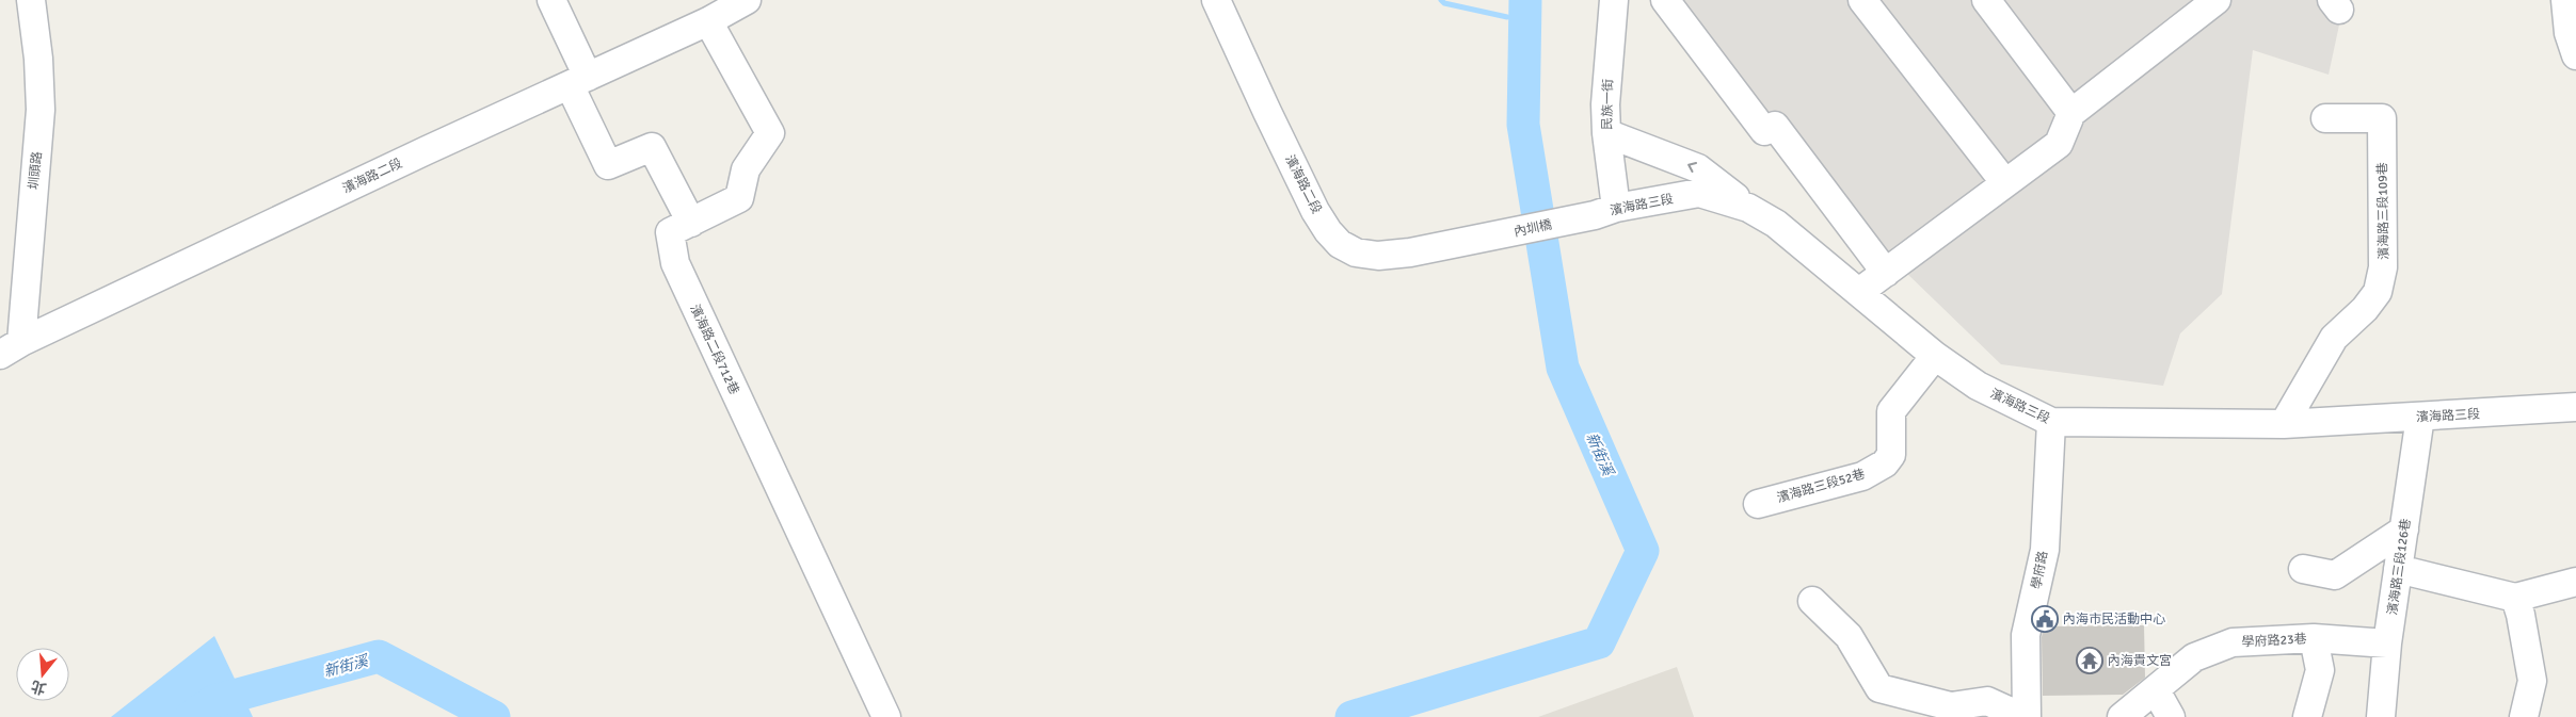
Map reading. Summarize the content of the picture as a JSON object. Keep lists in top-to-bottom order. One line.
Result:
{"streets":{"street":["民族一街","圳頭路","濱海路二段","濱海路三段","濱海路三段109巷","內圳橋","濱海路二段712巷","濱海路三段52巷","濱海路三段126巷","學府路","學府路23巷"]},"crossings":[["民族一街","濱海路三段"],["民族一街","內圳橋"],["圳頭路","濱海路二段"],["濱海路二段","內圳橋"],["濱海路二段","濱海路二段712巷"],["濱海路三段","濱海路三段109巷"],["濱海路三段","內圳橋"],["濱海路三段","濱海路三段52巷"],["濱海路三段","濱海路三段126巷"],["濱海路三段","學府路"],["濱海路三段126巷","學府路23巷"]],"water":["新街溪"],"places":{"public building":["內海市民活動中心"],"temple":["內海貴文宮"]},"north":"bottom"}
